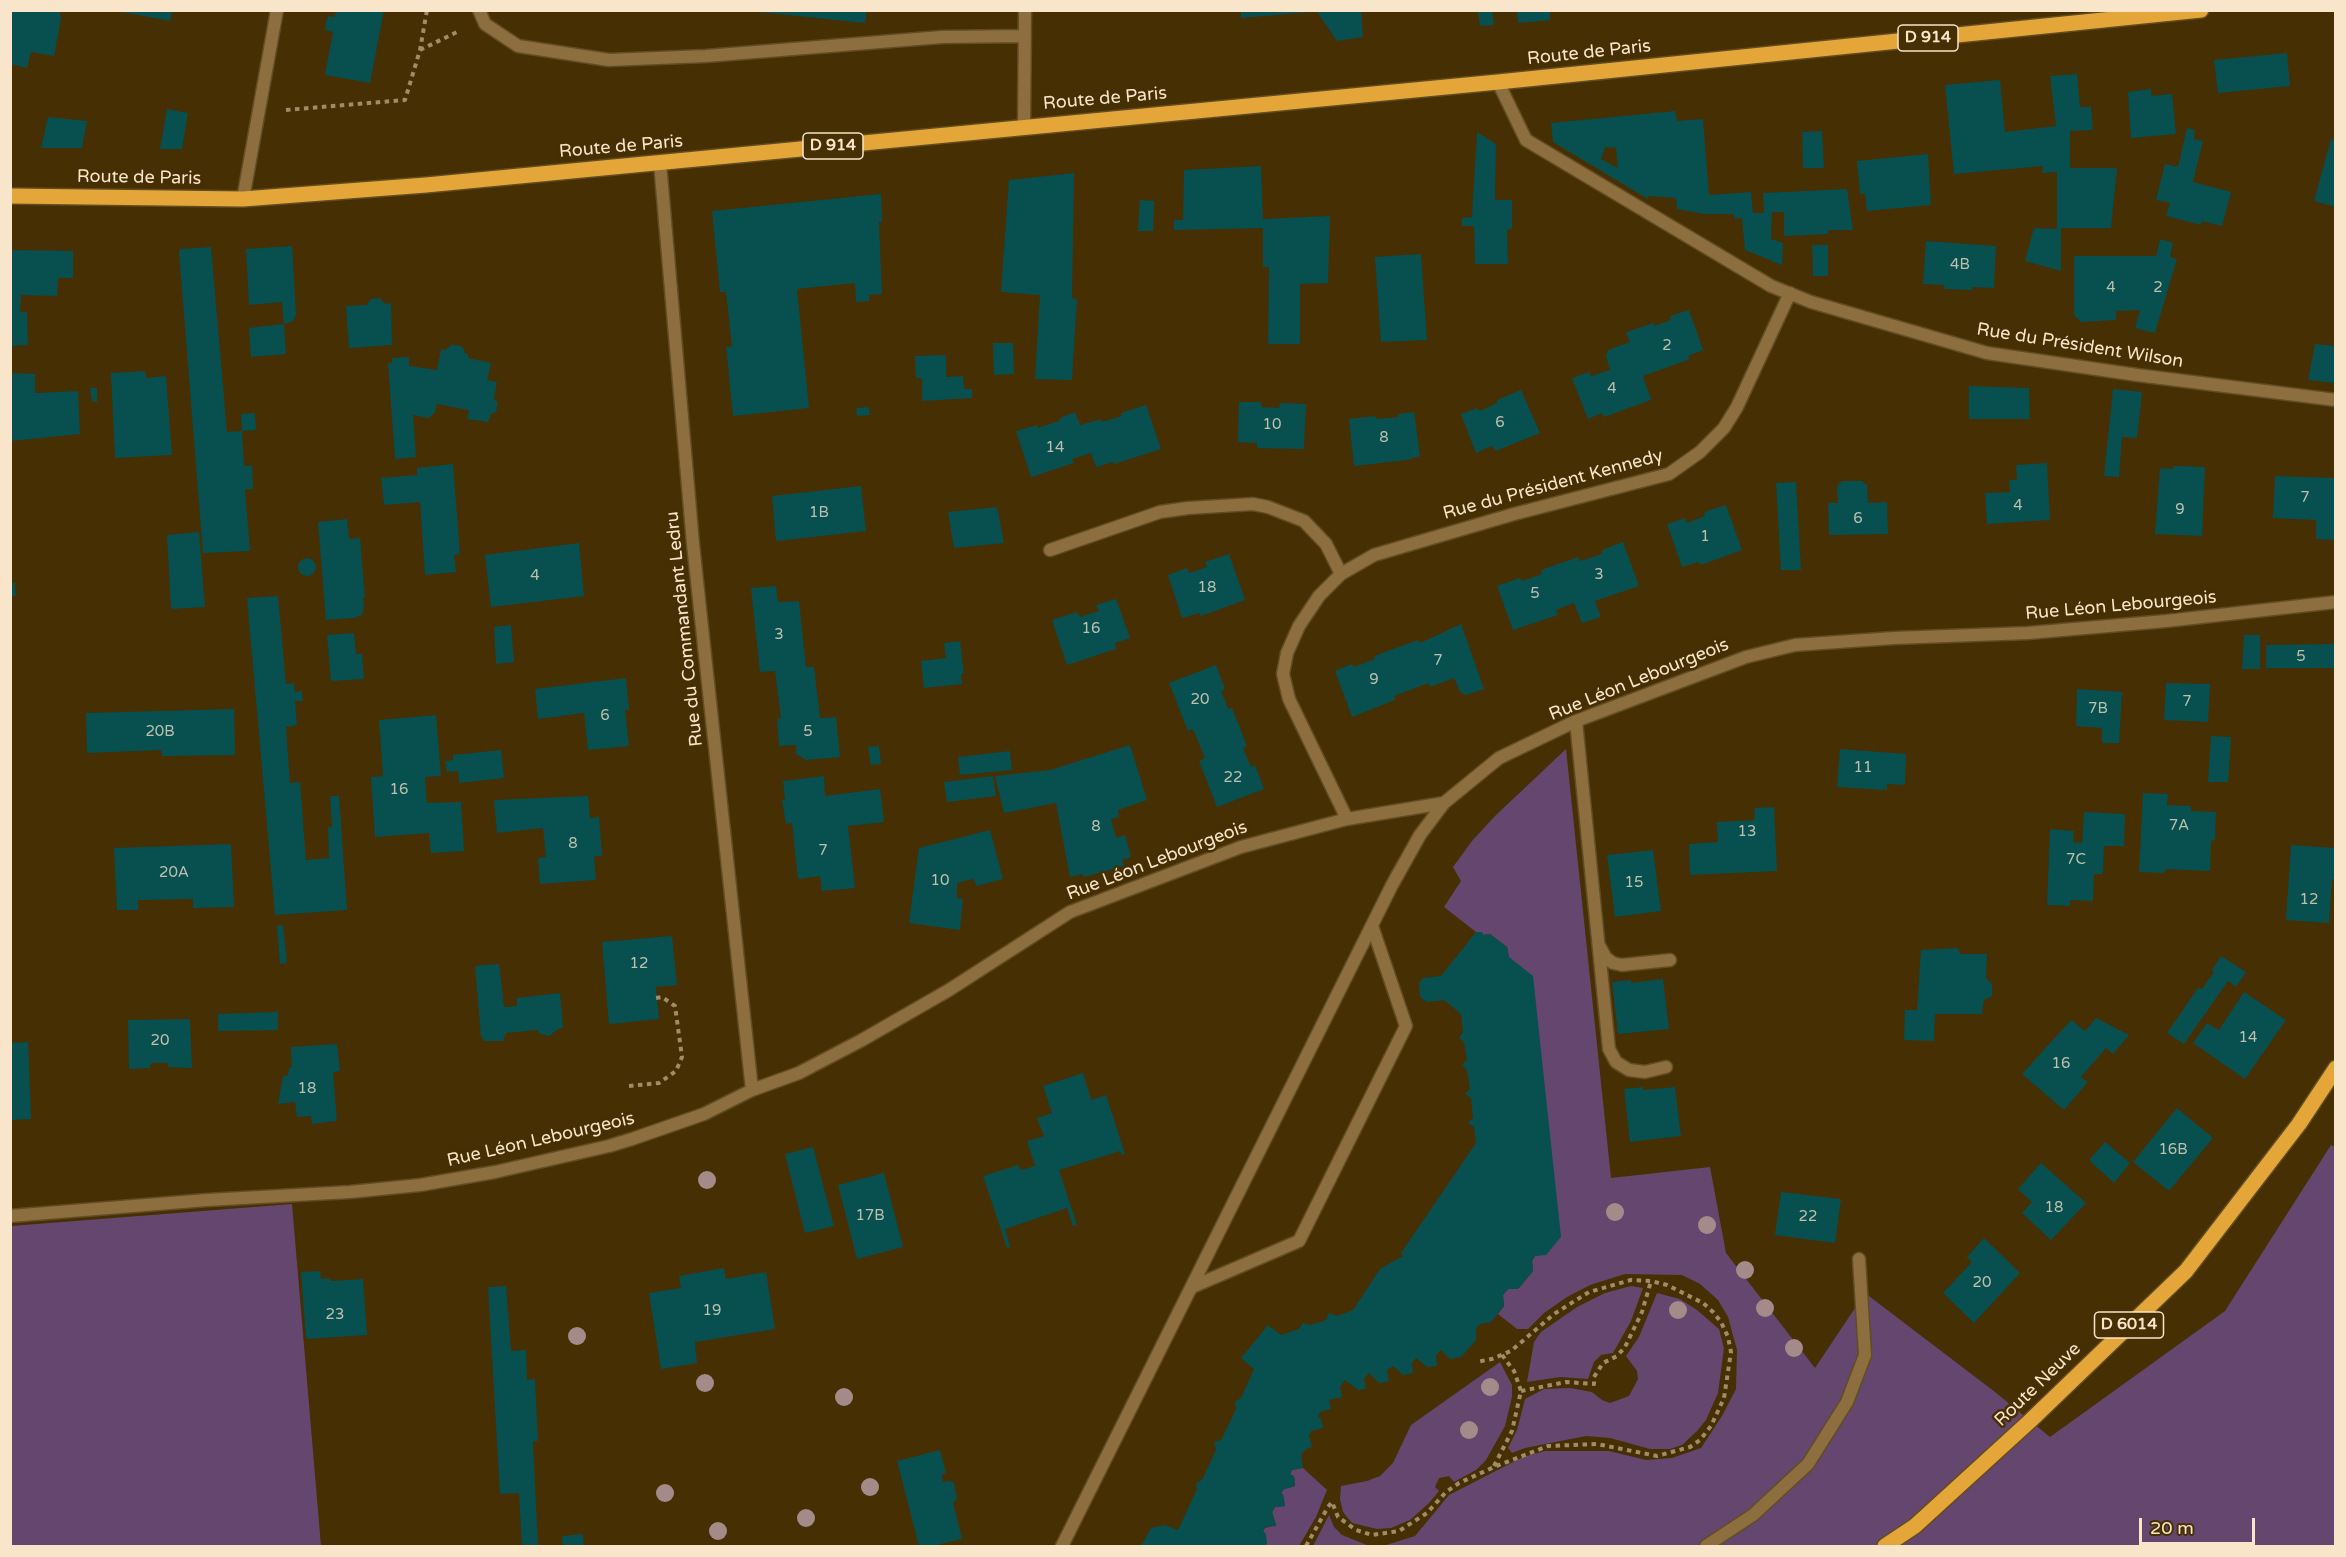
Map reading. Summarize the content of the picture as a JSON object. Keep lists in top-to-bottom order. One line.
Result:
{"streets":{"main road":["D 914","Route de Paris","D 6014","Route Neuve"],"street":["Rue du Président Wilson","Rue du Président Kennedy","Rue Léon Lebourgeois","Rue du Commandant Ledru"]},"crossings":[["Route de Paris","Rue du Président Wilson"],["Route de Paris","Rue du Commandant Ledru"],["Rue du Président Wilson","Rue du Président Kennedy"],["Rue du Président Kennedy","Rue Léon Lebourgeois"],["Rue Léon Lebourgeois","Rue du Commandant Ledru"]],"house_numbers":["4B","4","2","2","4","6","10","8","14","7","4","9","1B","6","1","3","4","18","5","16","3","5","7","9","20","7","7B","6","20B","5","11","22","16","7A","8","13","8","7","7C","20A","10","15","12","12","14","20","16","18","16B","18","17B","22","20","19","23"],"scale_bar":"20 m"}
